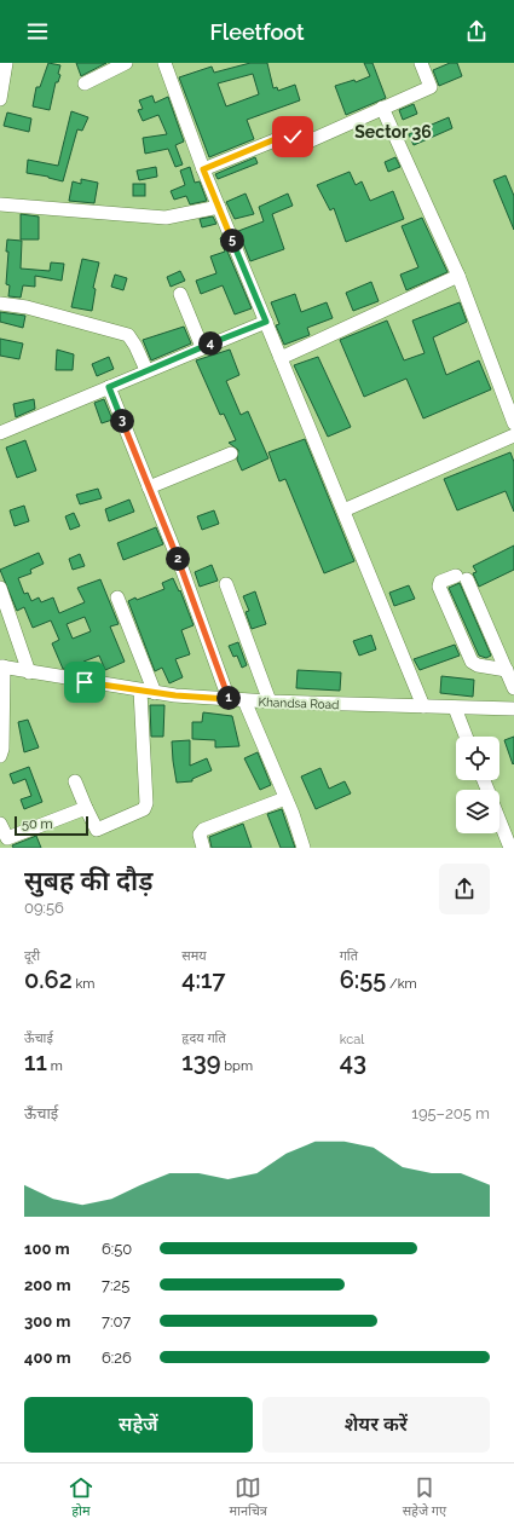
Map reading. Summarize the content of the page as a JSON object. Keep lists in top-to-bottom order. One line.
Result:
{"streets":{"street":["Khandsa Road"]},"districts":["Sector 36"],"scale_bar":"50 m","page":{"header":"Fleetfoot","pins":["5","4","3","2","1"],"scale":"50 m","heading":["सुबह की दौड़","09:56"],"stats":[["दूरी","0.62 km"],["समय","4:17"],["गति","6:55 /km"],["ऊँचाई","11 m"],["हृदय गति","139 bpm"],["kcal","43"]],"chart":["ऊँचाई","195–205 m"],"list":[{"name":"100 m","note":"6:50"},{"name":"200 m","note":"7:25"},{"name":"300 m","note":"7:07"},{"name":"400 m","note":"6:26"}],"buttons":["सहेजें","शेयर करें"],"tabs":["होम","मानचित्र","सहेजे गए"]}}
